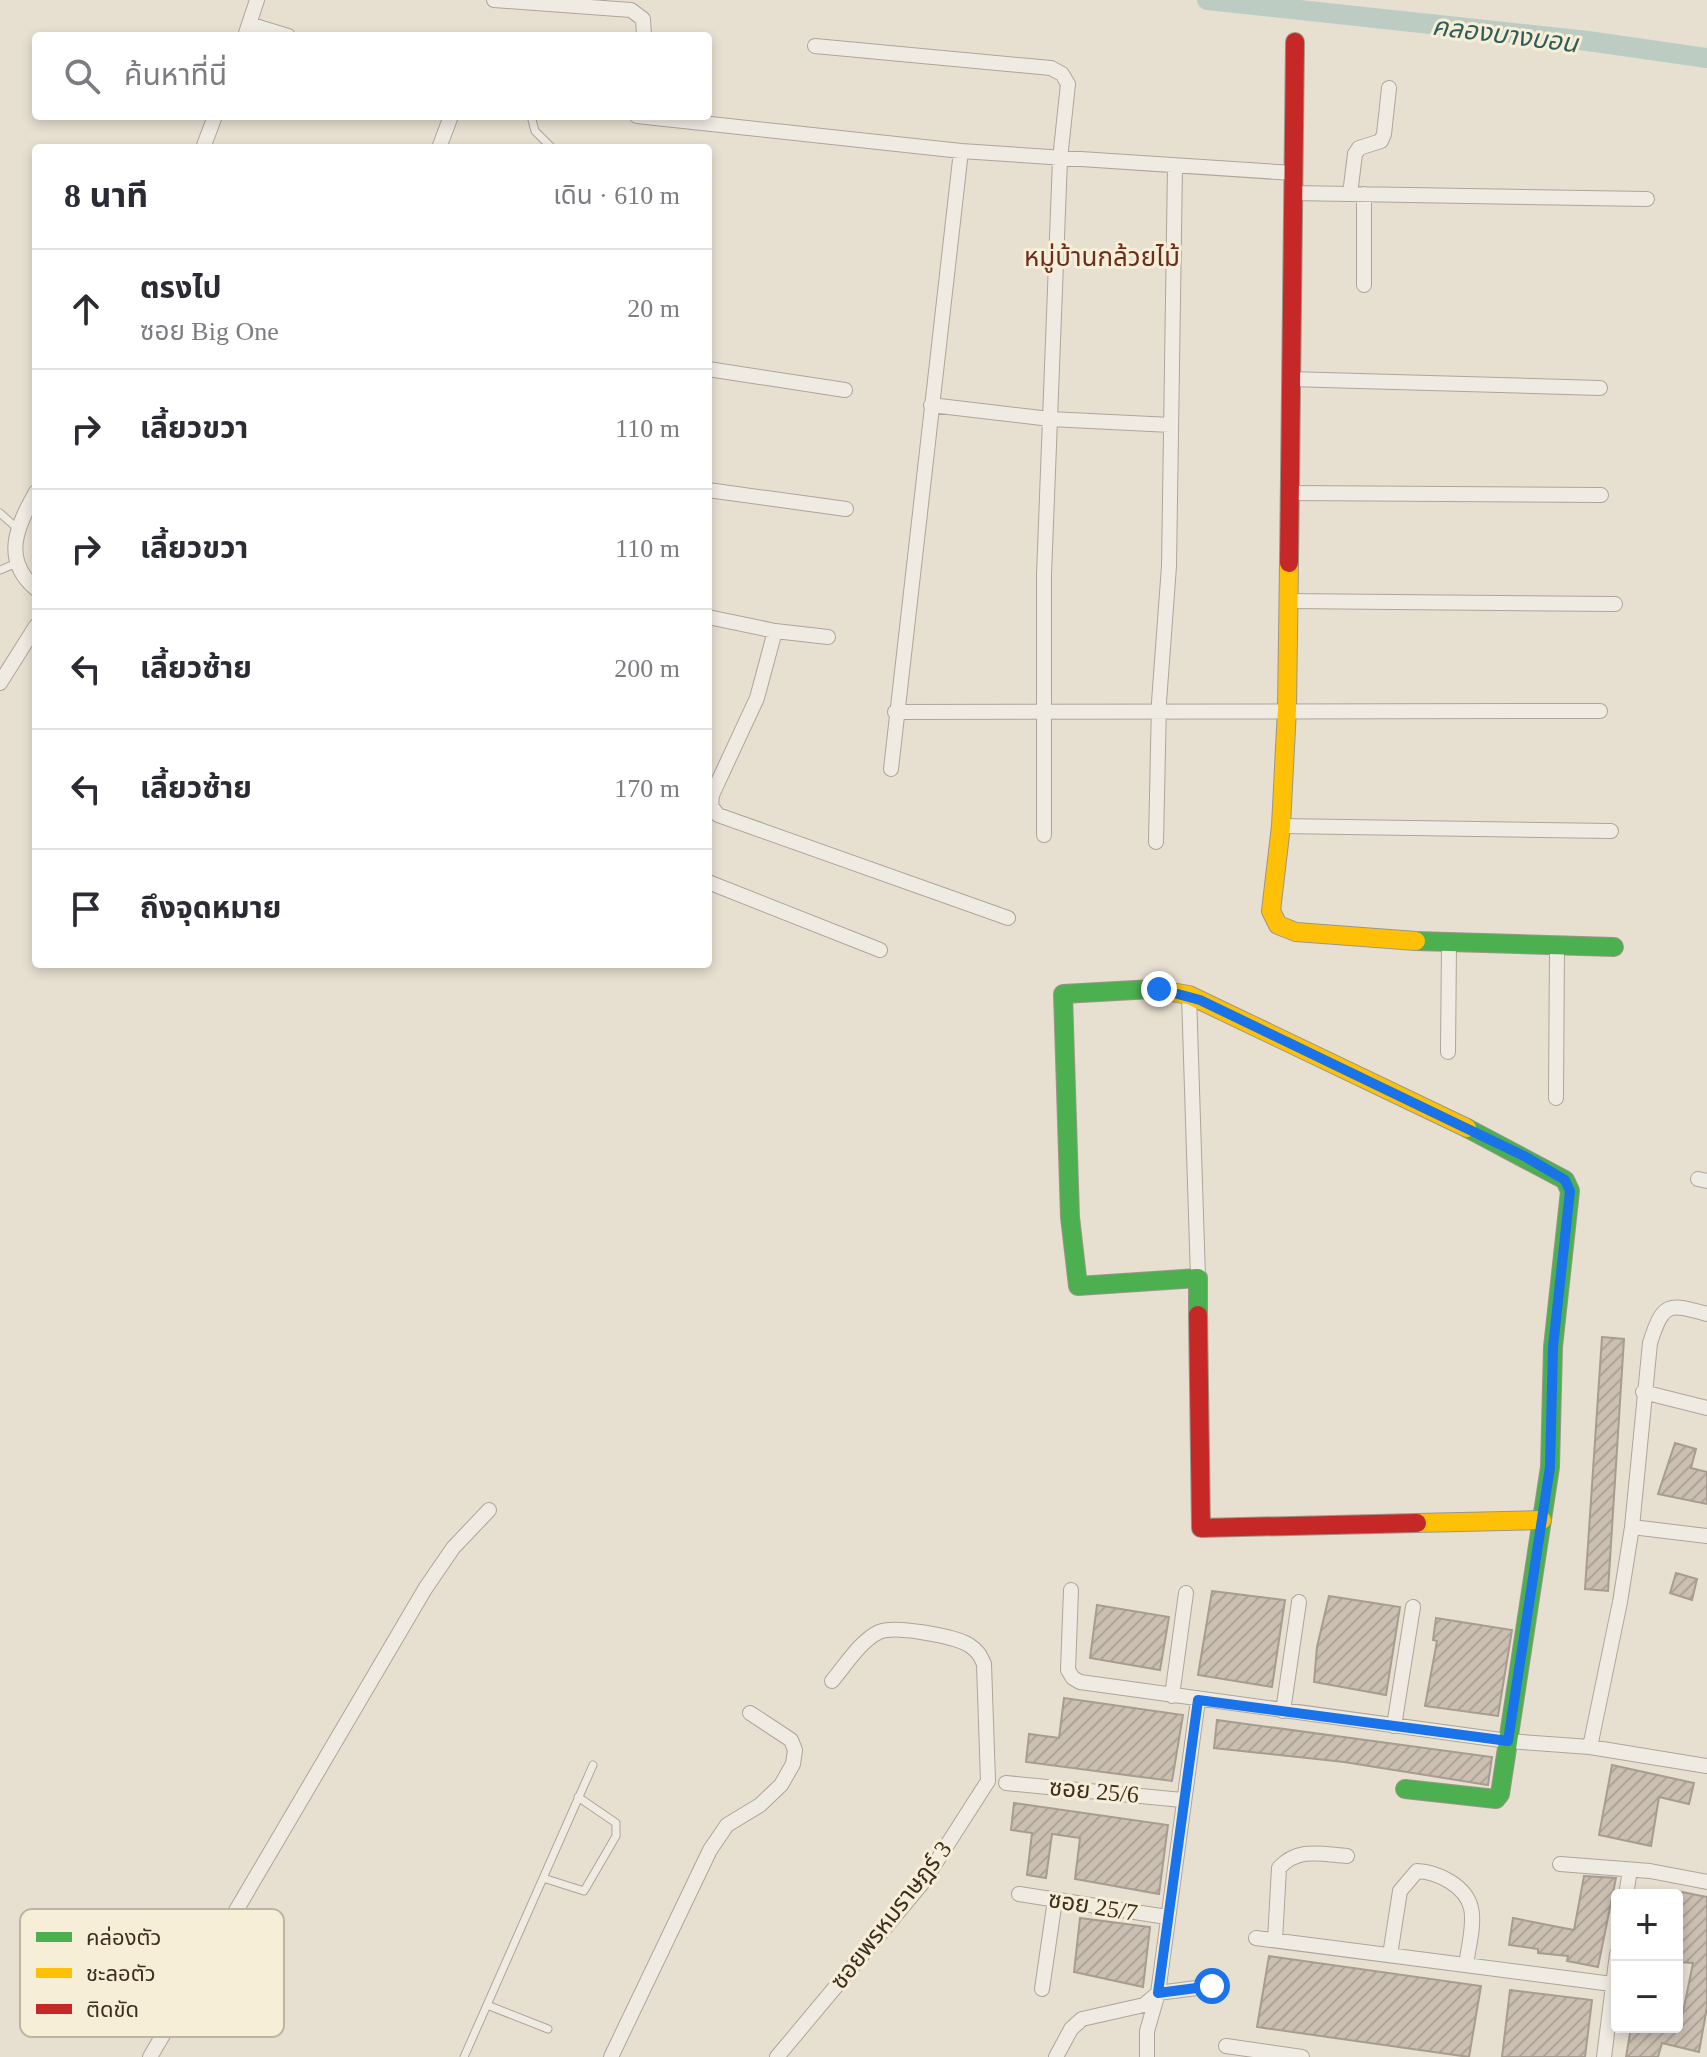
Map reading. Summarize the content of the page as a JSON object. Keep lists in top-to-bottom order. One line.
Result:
{"streets":{"street":["ซอย 25/6","ซอย 25/7","ซอยพรหมราษฎร์ 3"]},"districts":["หมู่บ้านกล้วยไม้"],"water":["คลองบางบอน"],"legend":["คล่องตัว","ชะลอตัว","ติดขัด"],"page":{"search":"ค้นหาที่นี่","heading":["8 นาที","เดิน · 610 m"],"list":[["ตรงไป","ซอย Big One","20 m"],["เลี้ยวขวา","110 m"],["เลี้ยวขวา","110 m"],["เลี้ยวซ้าย","200 m"],["เลี้ยวซ้าย","170 m"],"ถึงจุดหมาย"],"map_buttons":["+","−"]}}
